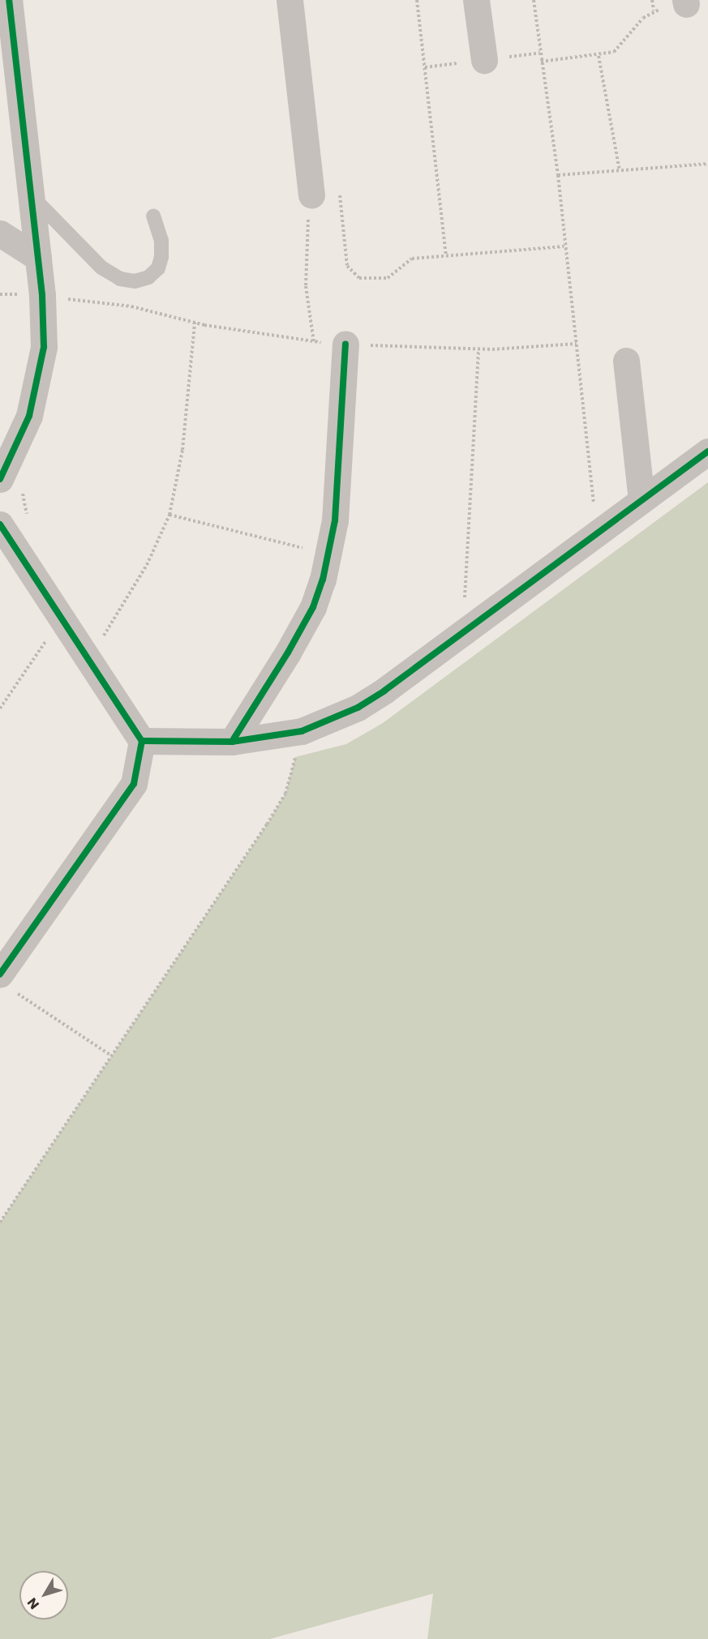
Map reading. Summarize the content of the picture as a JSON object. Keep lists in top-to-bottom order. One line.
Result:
{"north":"bottom left"}
